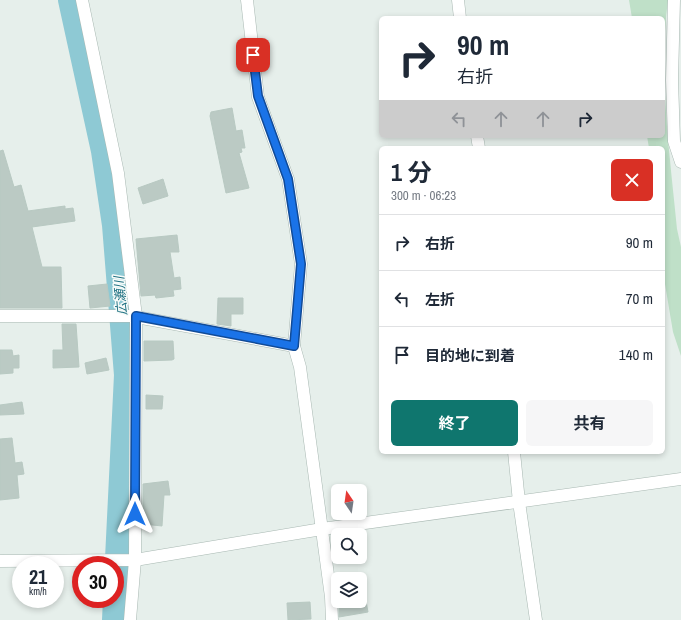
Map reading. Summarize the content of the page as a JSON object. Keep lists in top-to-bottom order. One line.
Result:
{"water":["広瀬川"],"north":"top","page":{"turn":["90 m","右折"],"heading":["1 分","300 m · 06:23"],"list":[{"name":"右折","value":"90 m"},{"name":"左折","value":"70 m"},{"name":"目的地に到着","value":"140 m"}],"buttons":["終了","共有"],"speed":"21 km/h","limit":"30"}}
